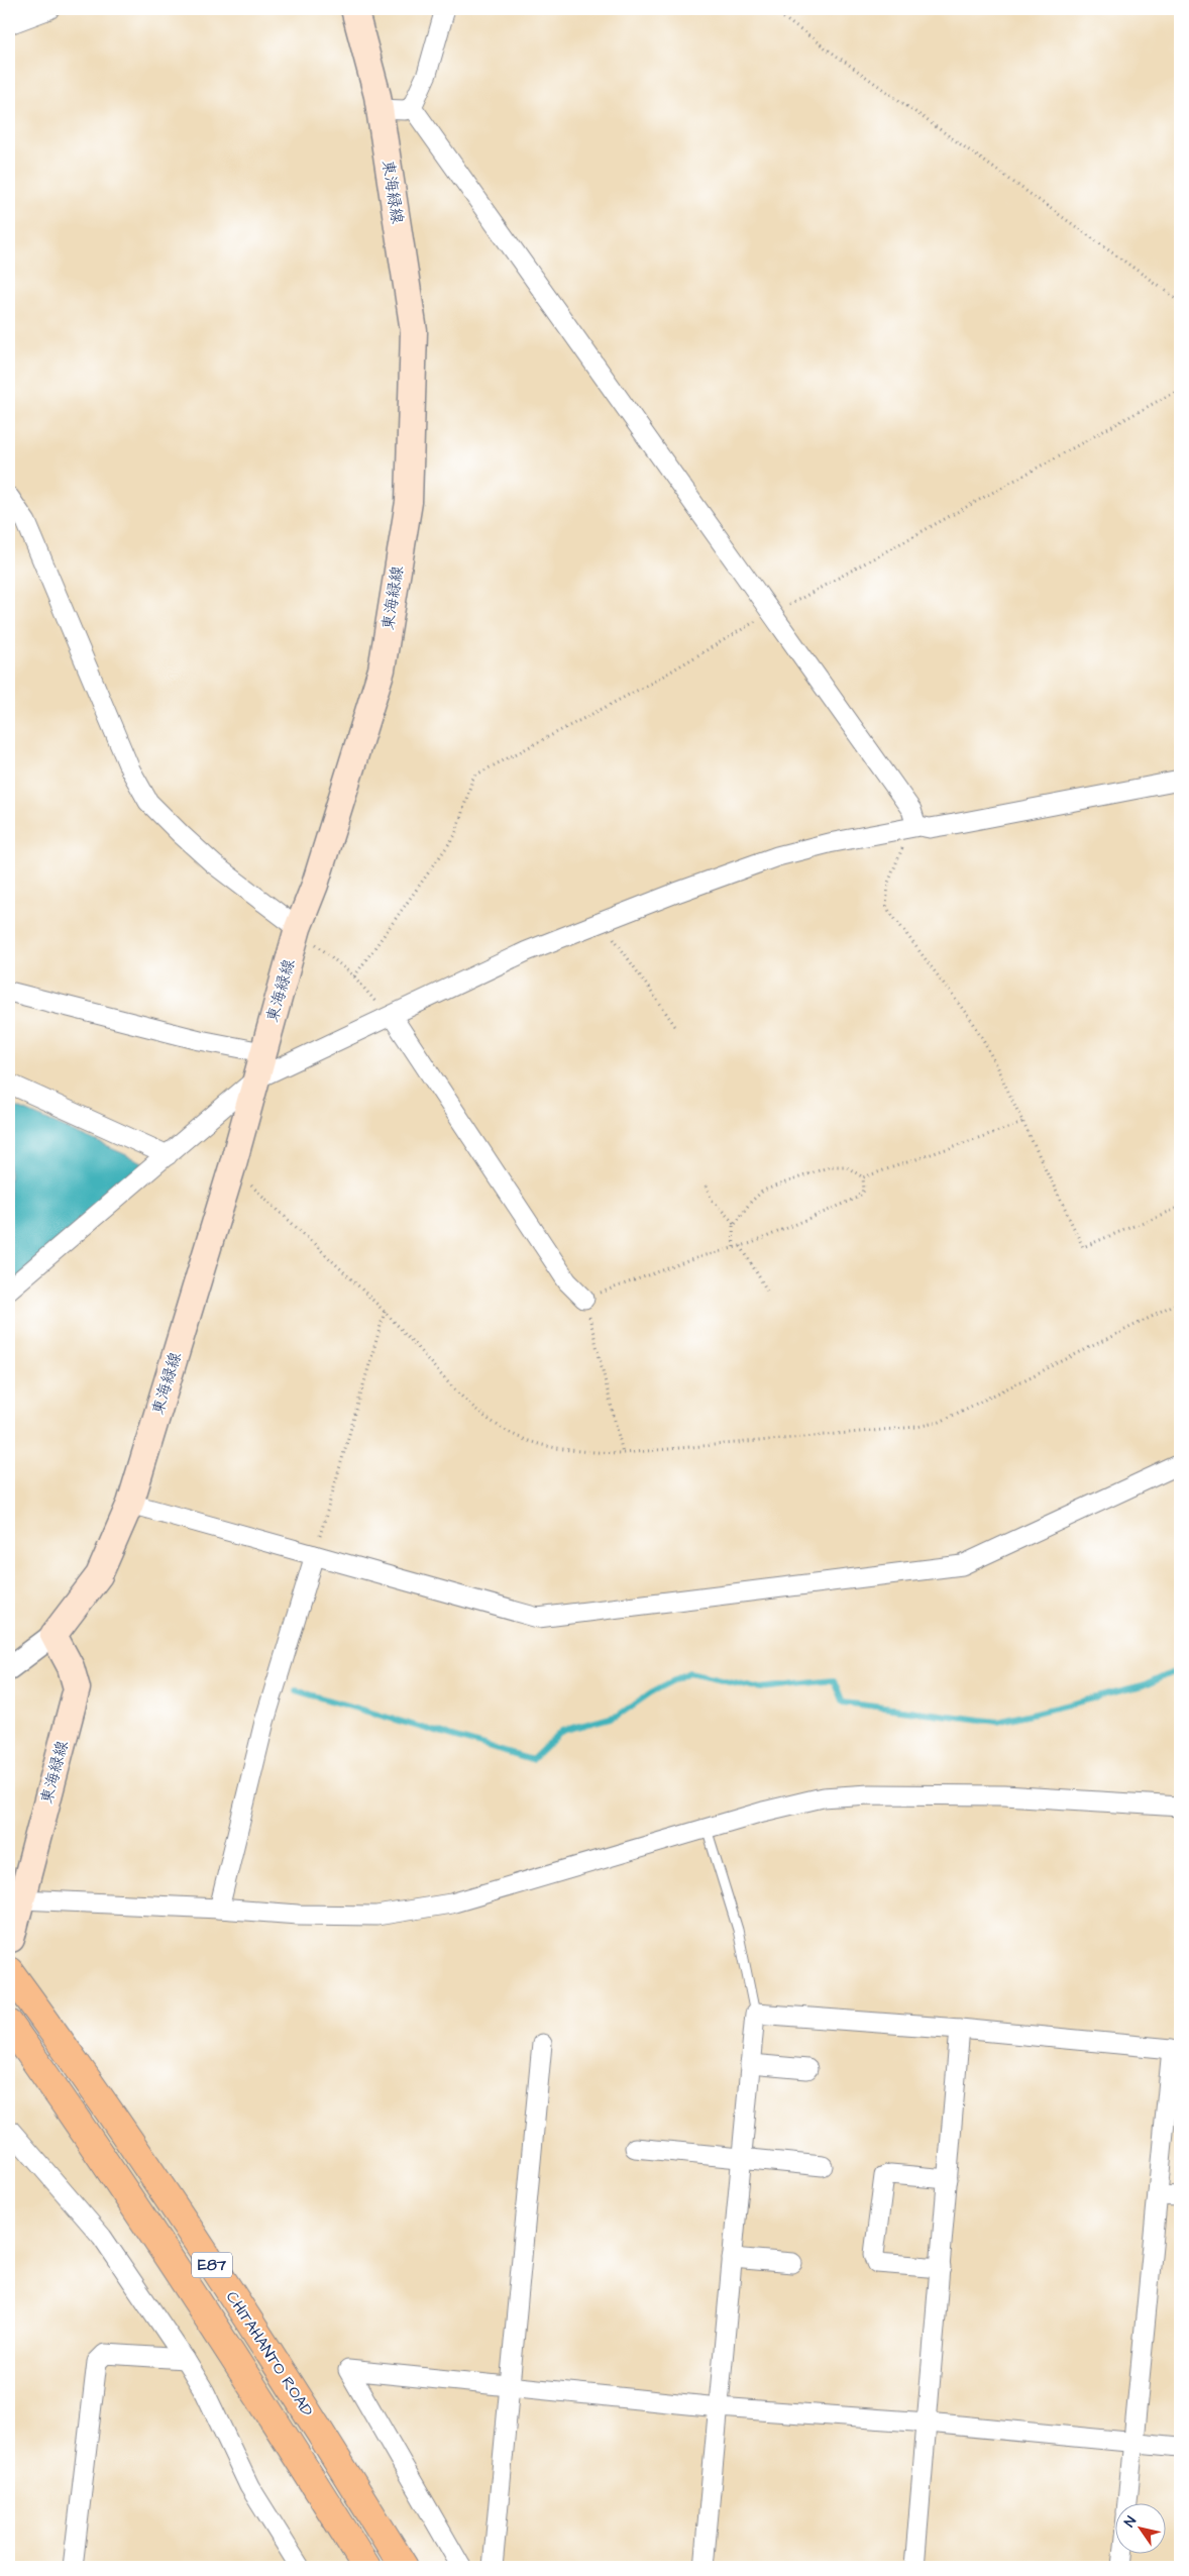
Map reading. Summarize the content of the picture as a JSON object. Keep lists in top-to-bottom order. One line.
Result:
{"streets":{"highway":["E87","CHITAHANTO ROAD"],"main road":["東海緑線"]},"north":"top left"}
